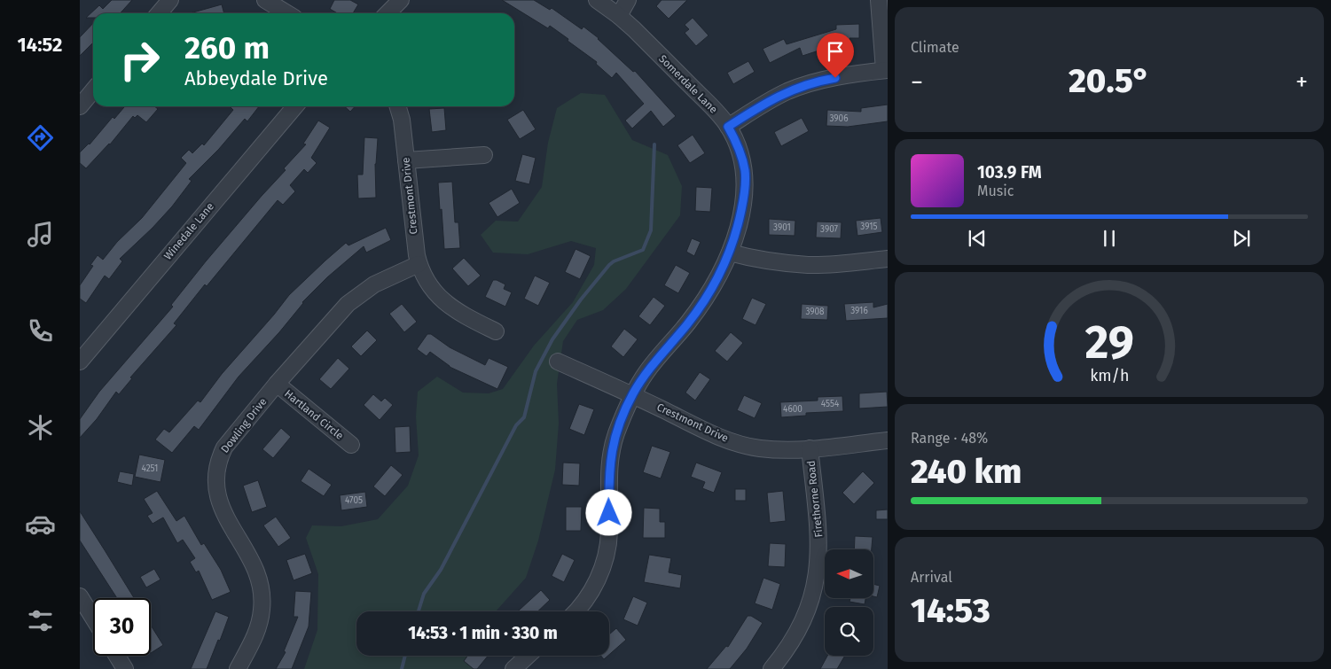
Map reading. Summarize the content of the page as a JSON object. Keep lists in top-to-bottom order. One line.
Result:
{"streets":{"street":["Somerdale Lane","Crestmont Drive","Winedale Lane","Hartland Circle","Dowling Drive","Firethorne Road"]},"crossings":[["Somerdale Lane","Crestmont Drive"],["Crestmont Drive","Dowling Drive"],["Crestmont Drive","Firethorne Road"],["Hartland Circle","Dowling Drive"]],"house_numbers":["3906","3915","3901","3907","3916","3908","4554","4600","4251","4705"],"north":"left","page":{"tabs":"14:52","tile":["Climate",["Range · 48%","240 km"],["Arrival","14:53"]],"turn":["260 m","Abbeydale Drive"],"heat":["−","20.5°","+"],"song":["103.9 FM","Music"],"limit":"30","trip":"14:53 · 1 min · 330 m","gauge":["29","km/h"]}}
